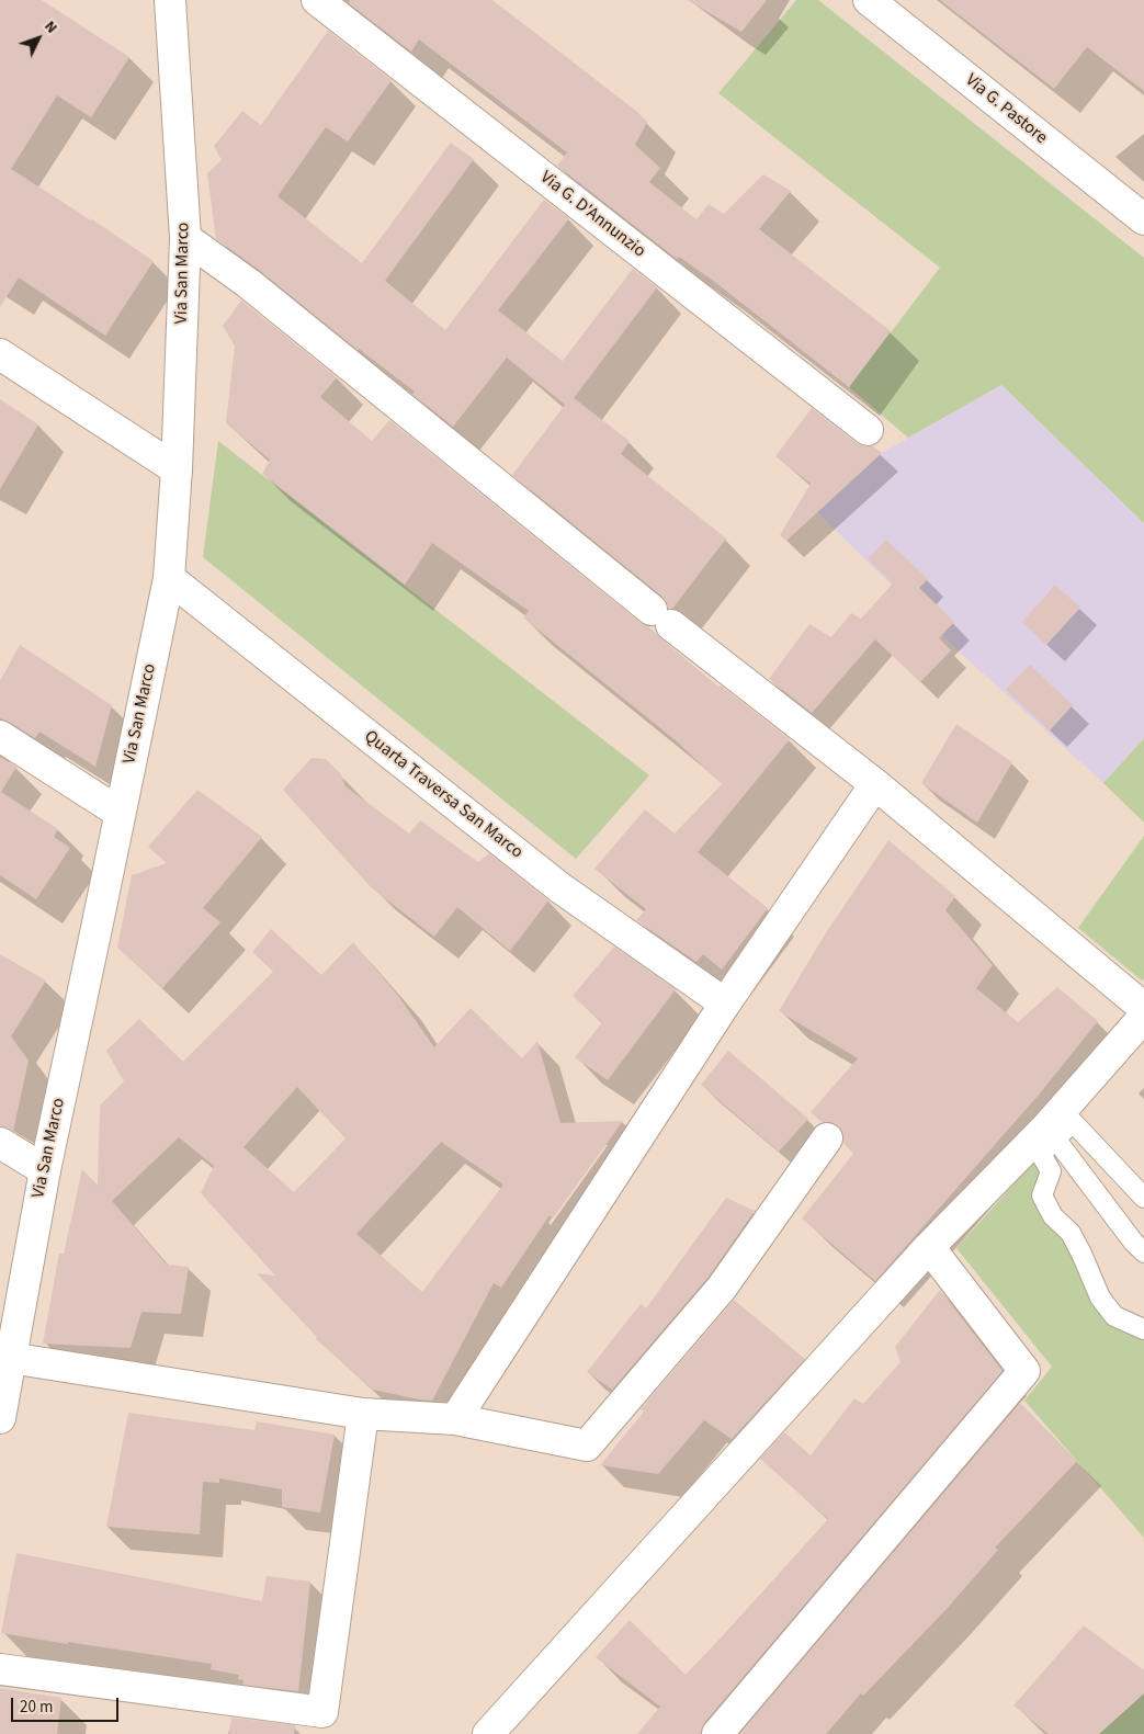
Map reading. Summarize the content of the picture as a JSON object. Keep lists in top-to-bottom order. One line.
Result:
{"streets":{"street":["Via G. Pastore","Via G. D'Annunzio","Via San Marco","Quarta Traversa San Marco"]},"crossings":[["Via San Marco","Quarta Traversa San Marco"]],"scale_bar":"20 m","north":"top right"}
